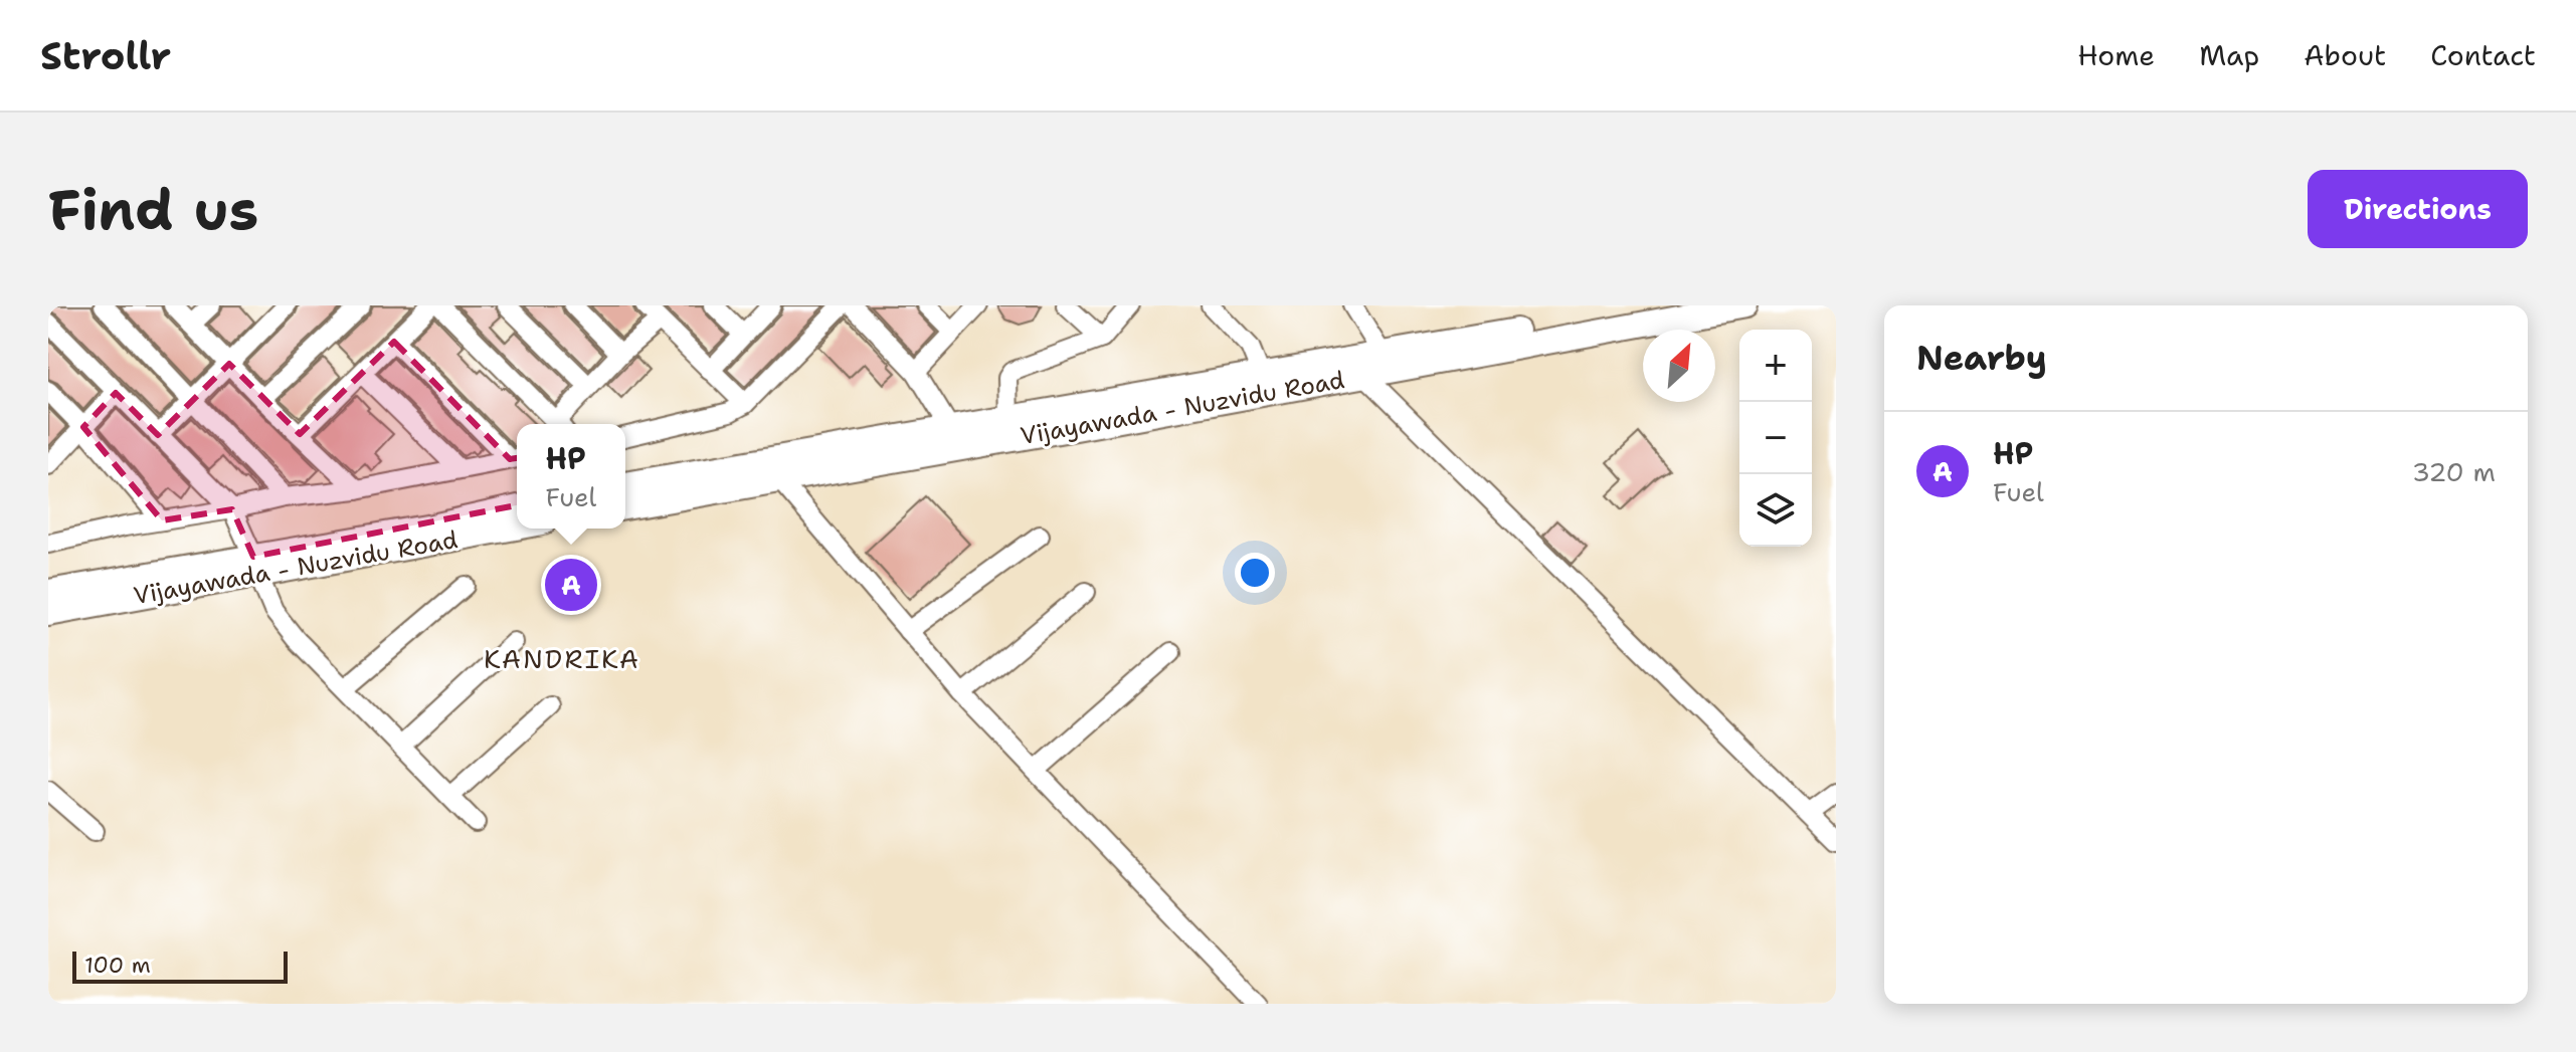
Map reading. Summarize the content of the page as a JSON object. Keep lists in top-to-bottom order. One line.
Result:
{"streets":{"main road":["Vijayawada - Nuzvidu Road"]},"districts":["KANDRIKA"],"scale_bar":"100 m","north":"top right","page":{"header":"Strollr","nav":["Home","Map","About","Contact"],"buttons":"Directions","title":"Find us","heading":"Nearby","map_buttons":["+","−"],"list":[{"mark":"A","name":"HP","note":"Fuel","value":"320 m"}],"popup":["HP","Fuel"],"pins":"A","scale":"100 m"}}
